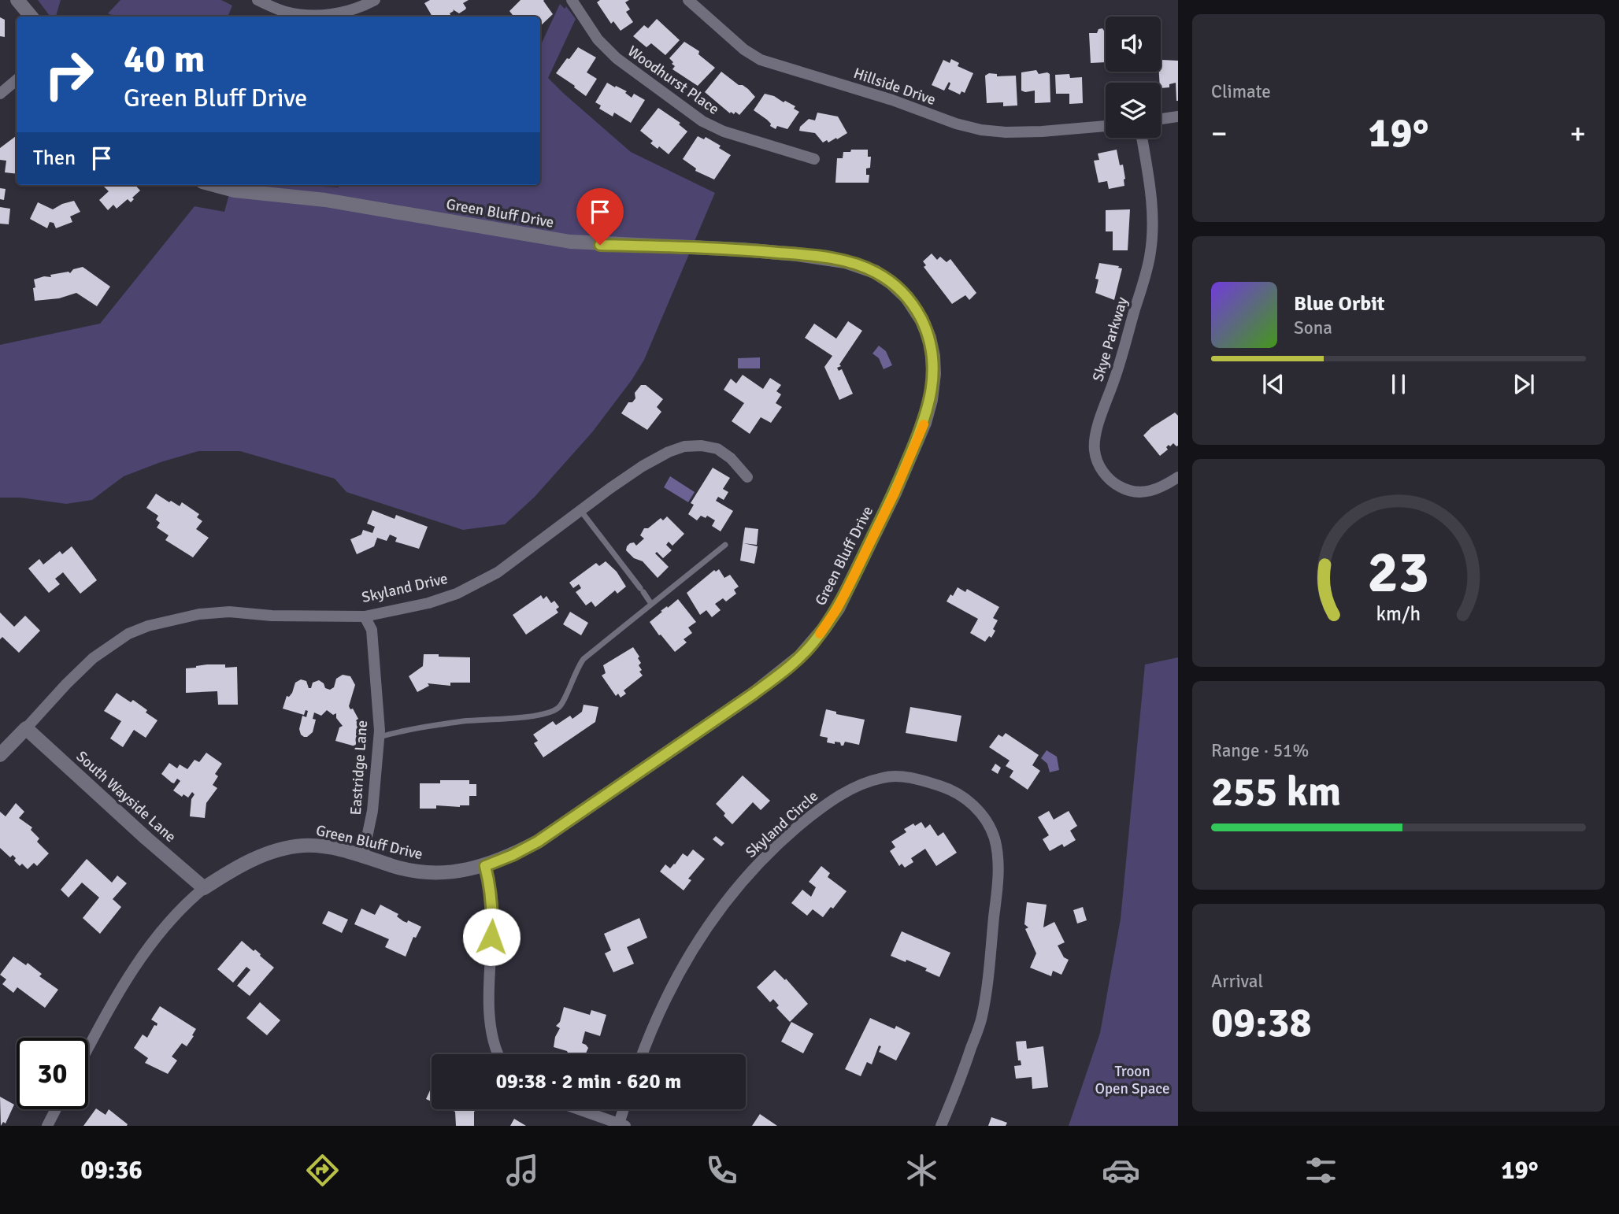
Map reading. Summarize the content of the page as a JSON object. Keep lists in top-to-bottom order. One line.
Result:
{"streets":{"street":["Woodhurst Place","Hillside Drive","Green Bluff Drive","Skye Parkway","Skyland Drive","Eastridge Lane","South Wayside Lane","Skyland Circle"]},"crossings":[["Green Bluff Drive","Eastridge Lane"],["Green Bluff Drive","South Wayside Lane"],["Skyland Drive","Eastridge Lane"],["Skyland Drive","South Wayside Lane"]],"parks":["Troon Open Space"],"page":{"tile":["Climate",["Range · 51%","255 km"],["Arrival","09:38"]],"turn":["40 m","Green Bluff Drive"],"heat":["−","19°","+"],"then":"Then","song":["Blue Orbit","Sona"],"limit":"30","trip":"09:38 · 2 min · 620 m","tabs":["09:36","19°"],"gauge":["23","km/h"]}}
